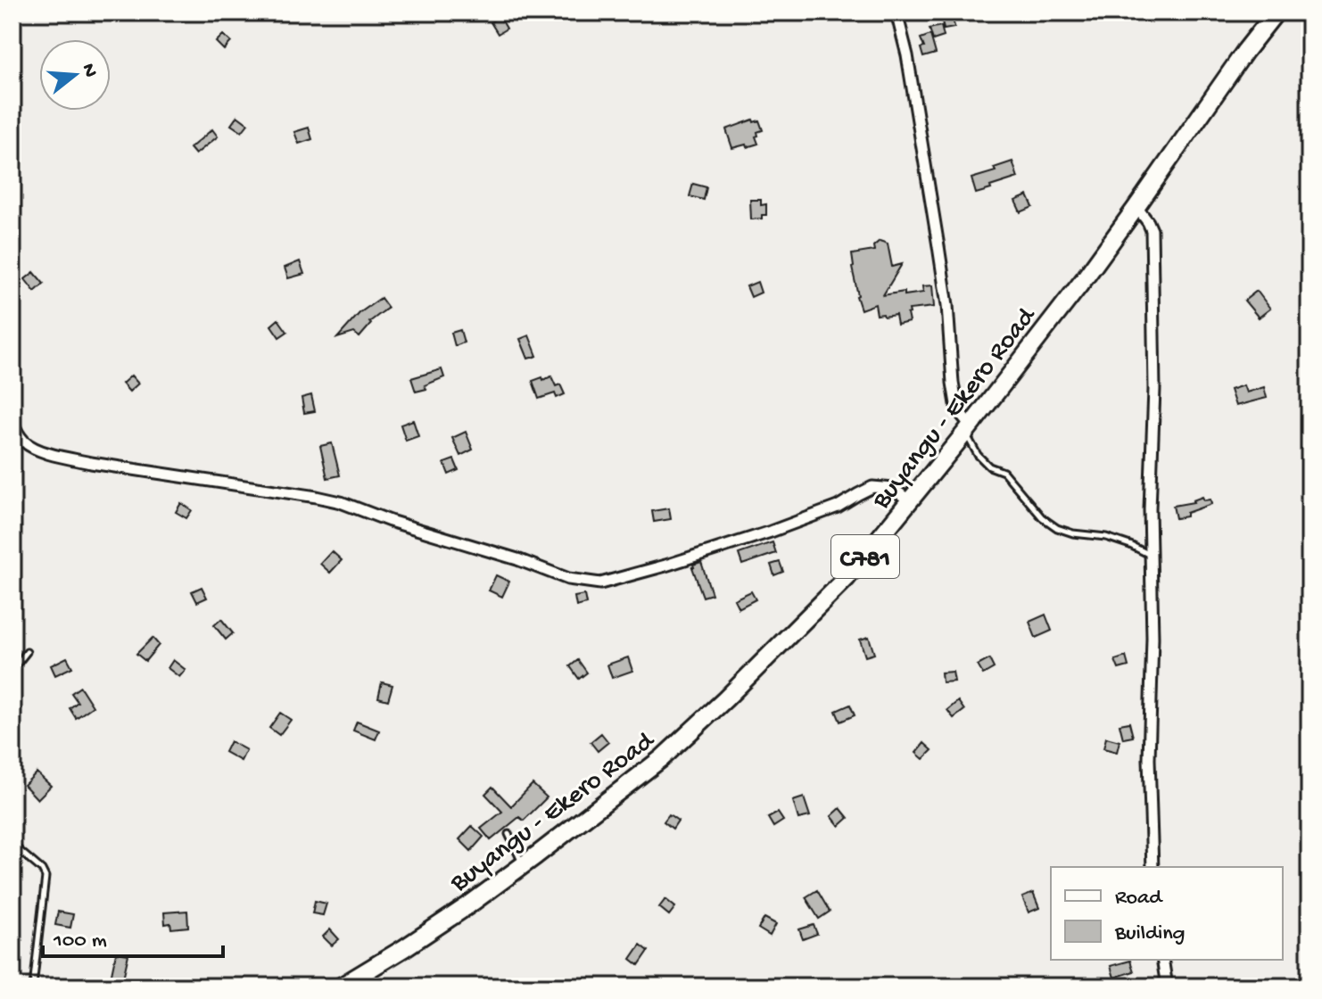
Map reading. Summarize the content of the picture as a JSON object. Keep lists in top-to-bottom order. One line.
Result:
{"streets":{"main road":["Buyangu - Ekero Road","C781"]},"legend":["Road","Building"],"scale_bar":"100 m","north":"right"}
